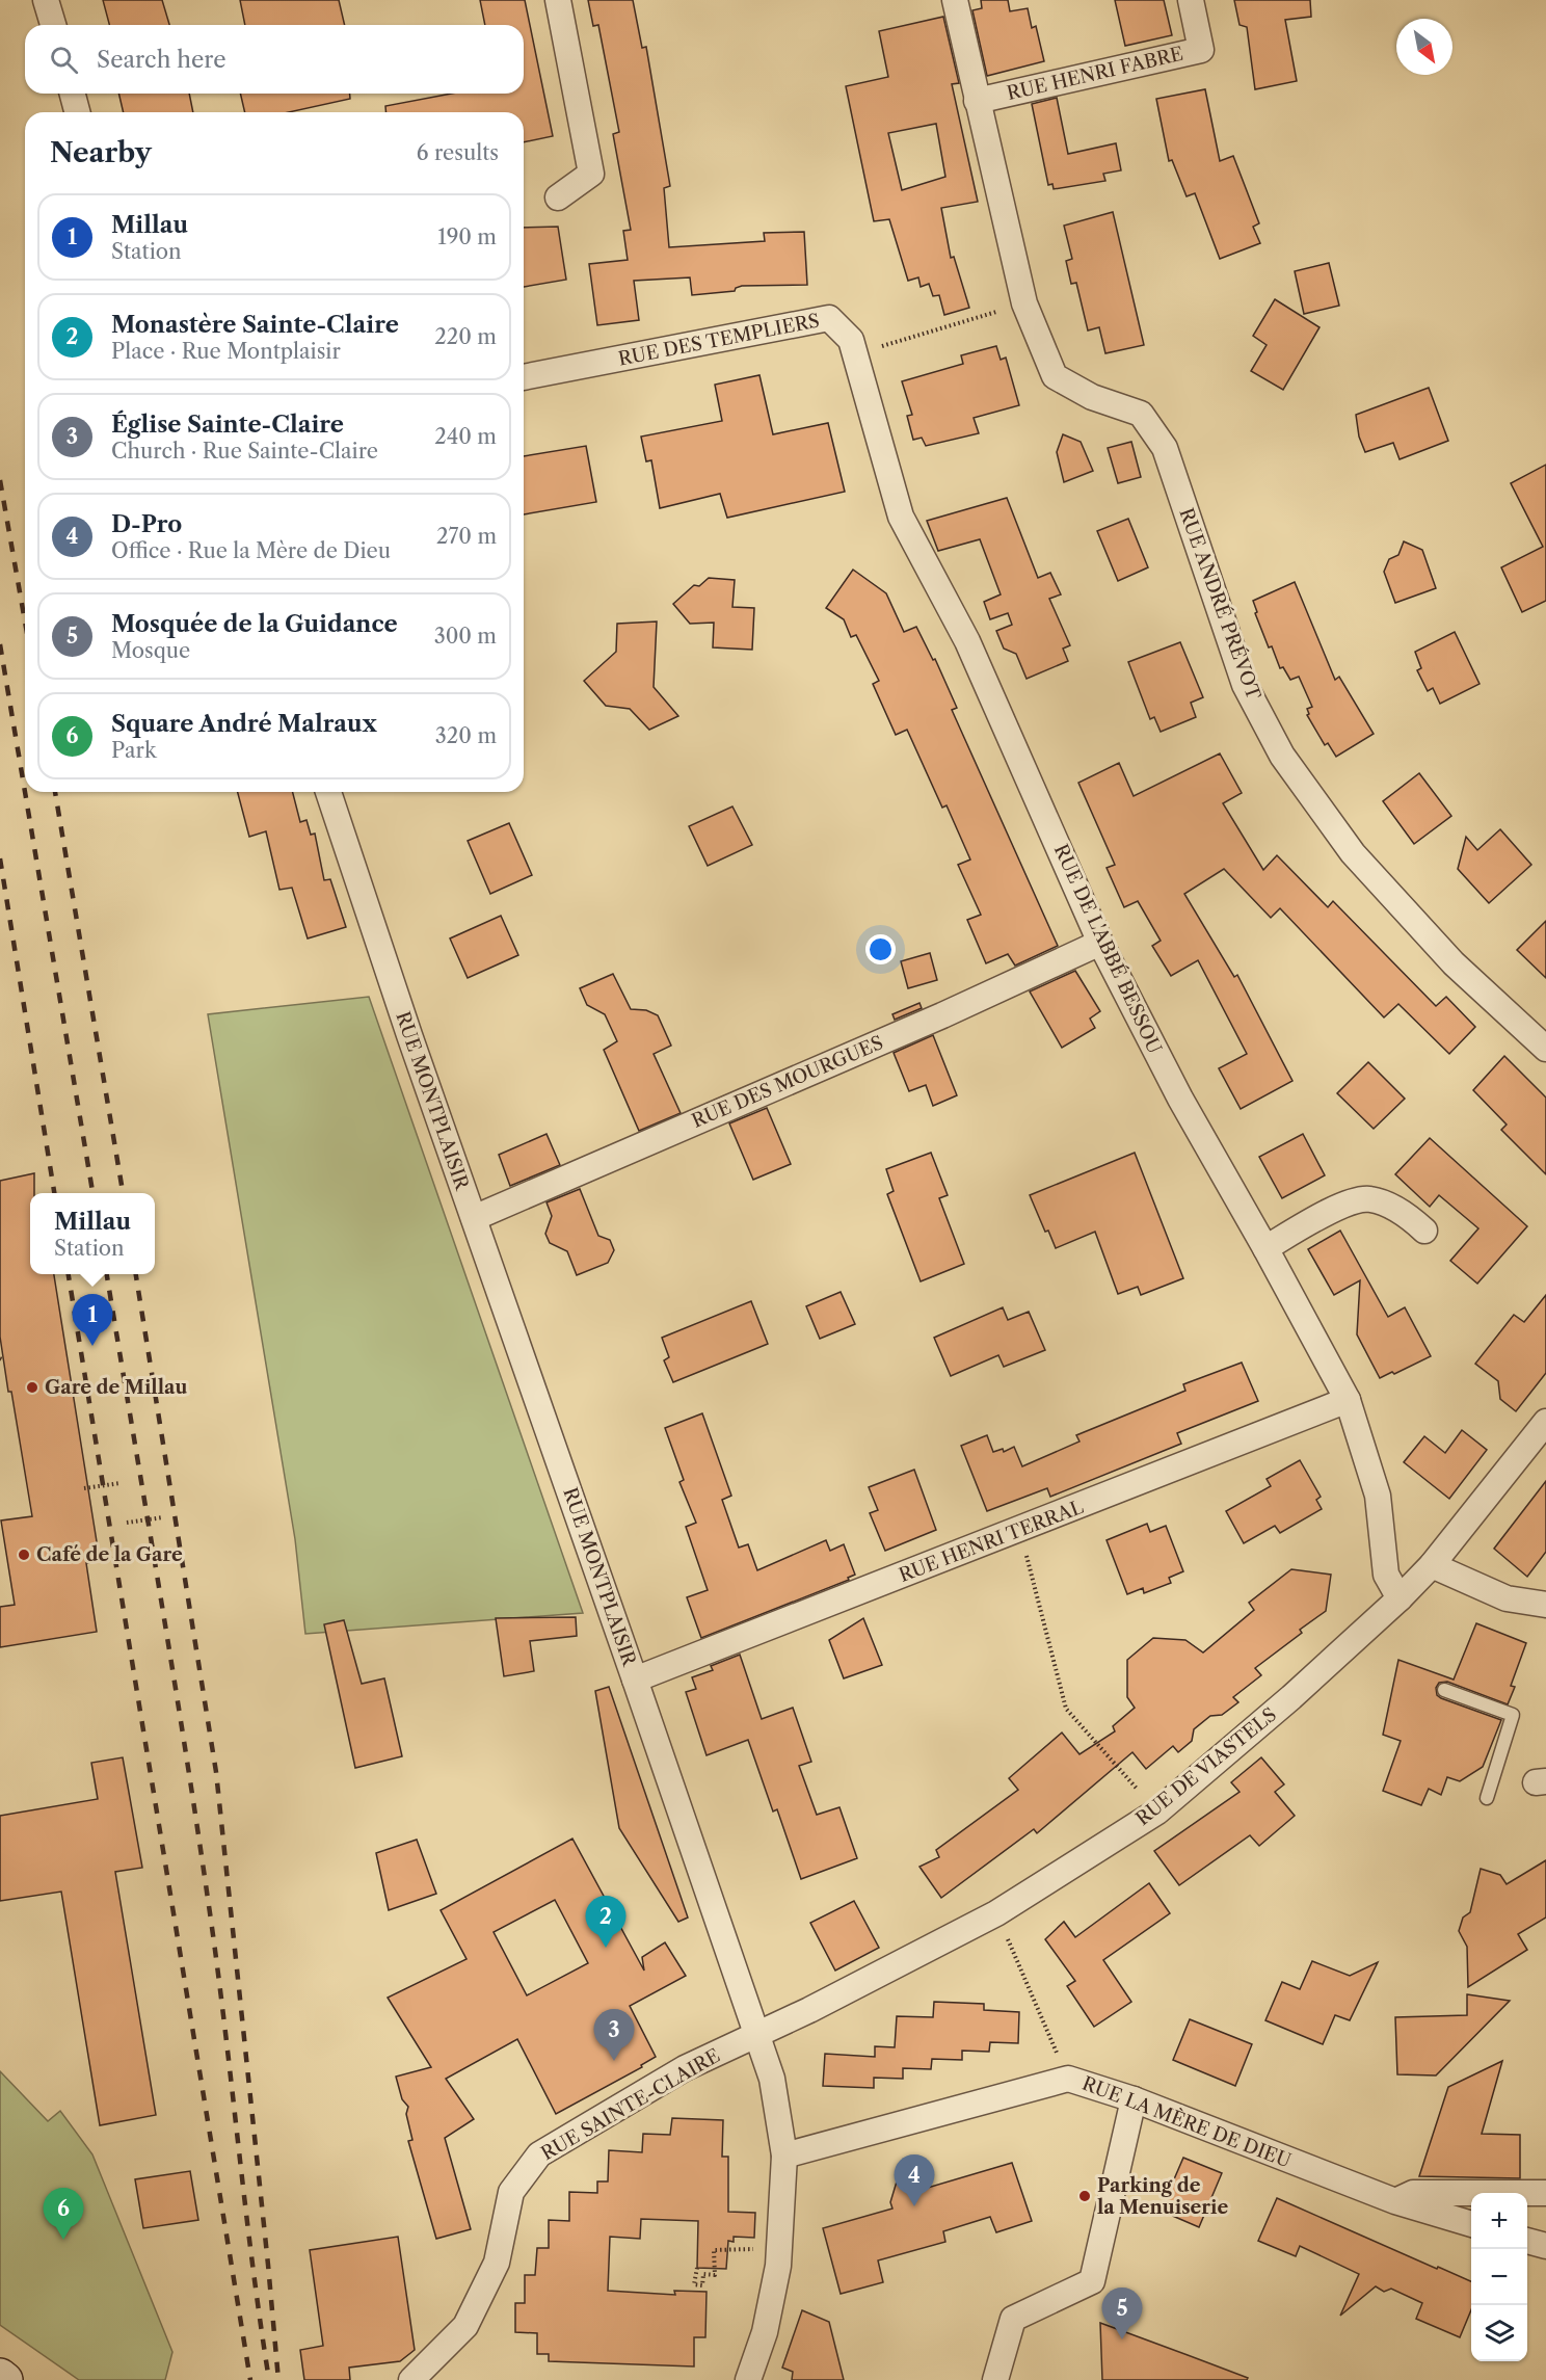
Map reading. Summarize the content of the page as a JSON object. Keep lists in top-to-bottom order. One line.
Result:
{"streets":{"street":["RUE HENRI FABRE","RUE DES TEMPLIERS","RUE ANDRÉ PRÉVOT","RUE DE L'ABBÉ BESSOU","RUE DES MOURGUES","RUE MONTPLAISIR","RUE HENRI TERRAL","RUE DE VIASTELS","RUE SAINTE-CLAIRE","RUE LA MÈRE DE DIEU"]},"crossings":[["RUE HENRI FABRE","RUE ANDRÉ PRÉVOT"],["RUE DES TEMPLIERS","RUE DE L'ABBÉ BESSOU"],["RUE DE L'ABBÉ BESSOU","RUE DES MOURGUES"],["RUE DE L'ABBÉ BESSOU","RUE HENRI TERRAL"],["RUE DE L'ABBÉ BESSOU","RUE DE VIASTELS"],["RUE DES MOURGUES","RUE MONTPLAISIR"],["RUE MONTPLAISIR","RUE HENRI TERRAL"],["RUE MONTPLAISIR","RUE DE VIASTELS"],["RUE MONTPLAISIR","RUE SAINTE-CLAIRE"],["RUE MONTPLAISIR","RUE LA MÈRE DE DIEU"],["RUE DE VIASTELS","RUE SAINTE-CLAIRE"]],"places":["Gare de Millau","Café de la Gare","Parking de la Menuiserie"],"north":"bottom right","page":{"search":"Search here","heading":["Nearby","6 results"],"list":[{"mark":"1","name":"Millau","note":"Station","value":"190 m"},{"mark":"2","name":"Monastère Sainte-Claire","note":"Place · Rue Montplaisir","value":"220 m"},{"mark":"3","name":"Église Sainte-Claire","note":"Church · Rue Sainte-Claire","value":"240 m"},{"mark":"4","name":"D-Pro","note":"Office · Rue la Mère de Dieu","value":"270 m"},{"mark":"5","name":"Mosquée de la Guidance","note":"Mosque","value":"300 m"},{"mark":"6","name":"Square André Malraux","note":"Park","value":"320 m"}],"popup":["Millau","Station"],"pins":["1","2","3","4","6","5"],"map_buttons":["+","−"]}}
